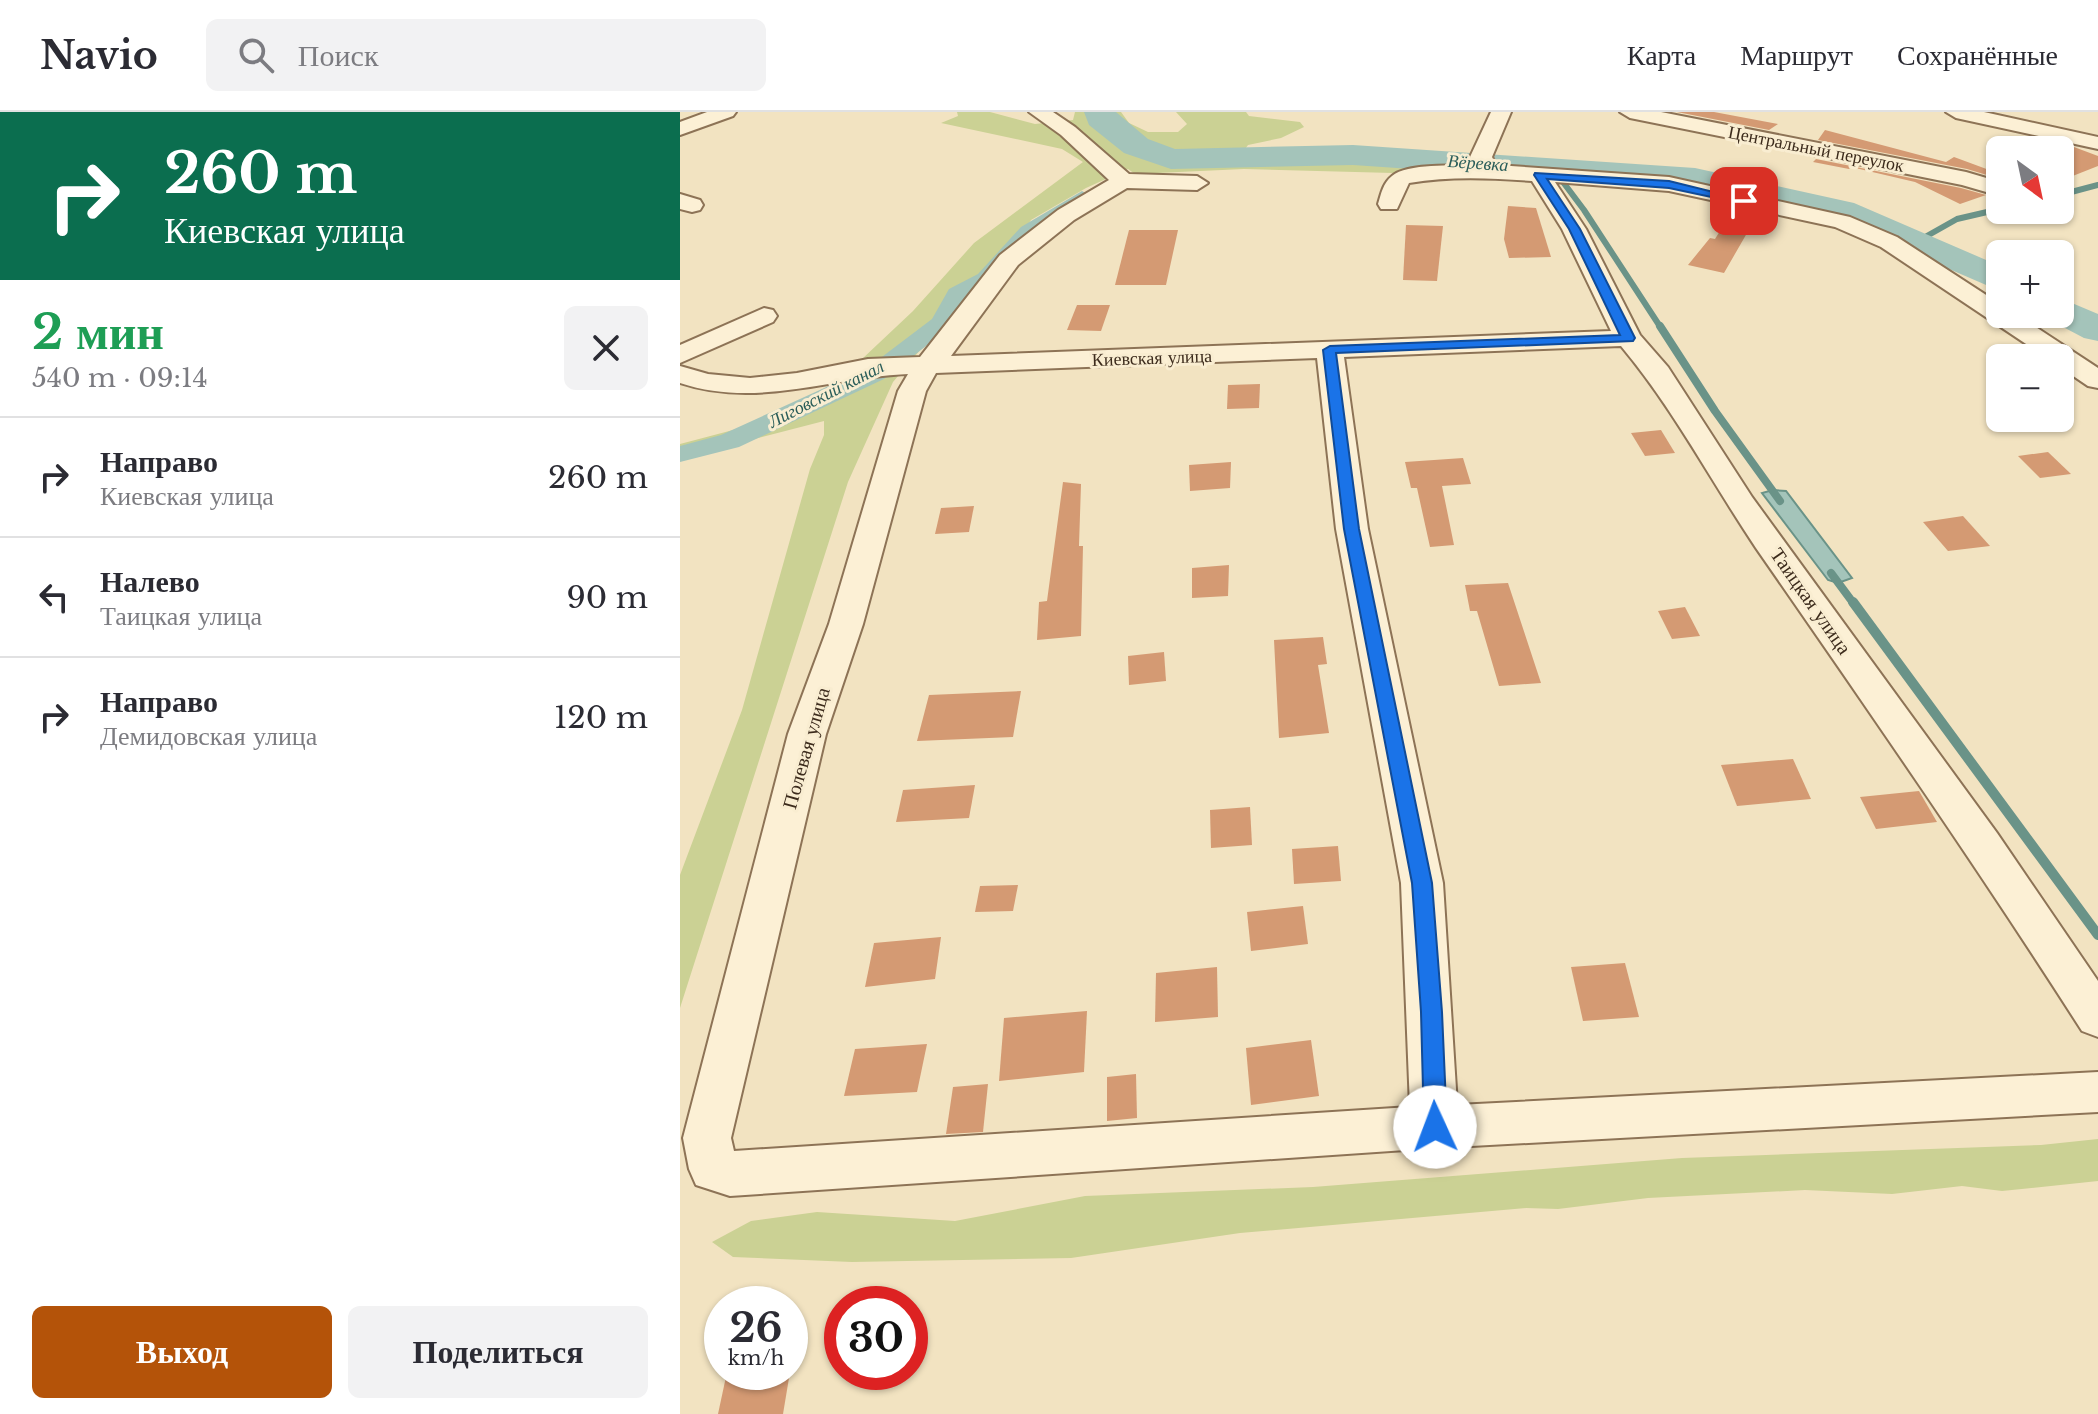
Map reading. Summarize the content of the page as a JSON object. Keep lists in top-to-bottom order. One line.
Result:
{"streets":{"street":["Центральный переулок","Киевская улица","Таицкая улица","Полевая улица"]},"crossings":[["Киевская улица","Таицкая улица"],["Киевская улица","Полевая улица"]],"water":["Вёревка","Лиговский канал"],"north":"bottom right","page":{"header":"Navio","search":"Поиск","nav":["Карта","Маршрут","Сохранённые"],"turn":["260 m","Киевская улица"],"map_buttons":["+","−"],"heading":["2 мин","540 m · 09:14"],"list":[{"name":"Направо","note":"Киевская улица","value":"260 m"},{"name":"Налево","note":"Таицкая улица","value":"90 m"},{"name":"Направо","note":"Демидовская улица","value":"120 m"}],"speed":"26 km/h","limit":"30","buttons":["Выход","Поделиться"]}}
